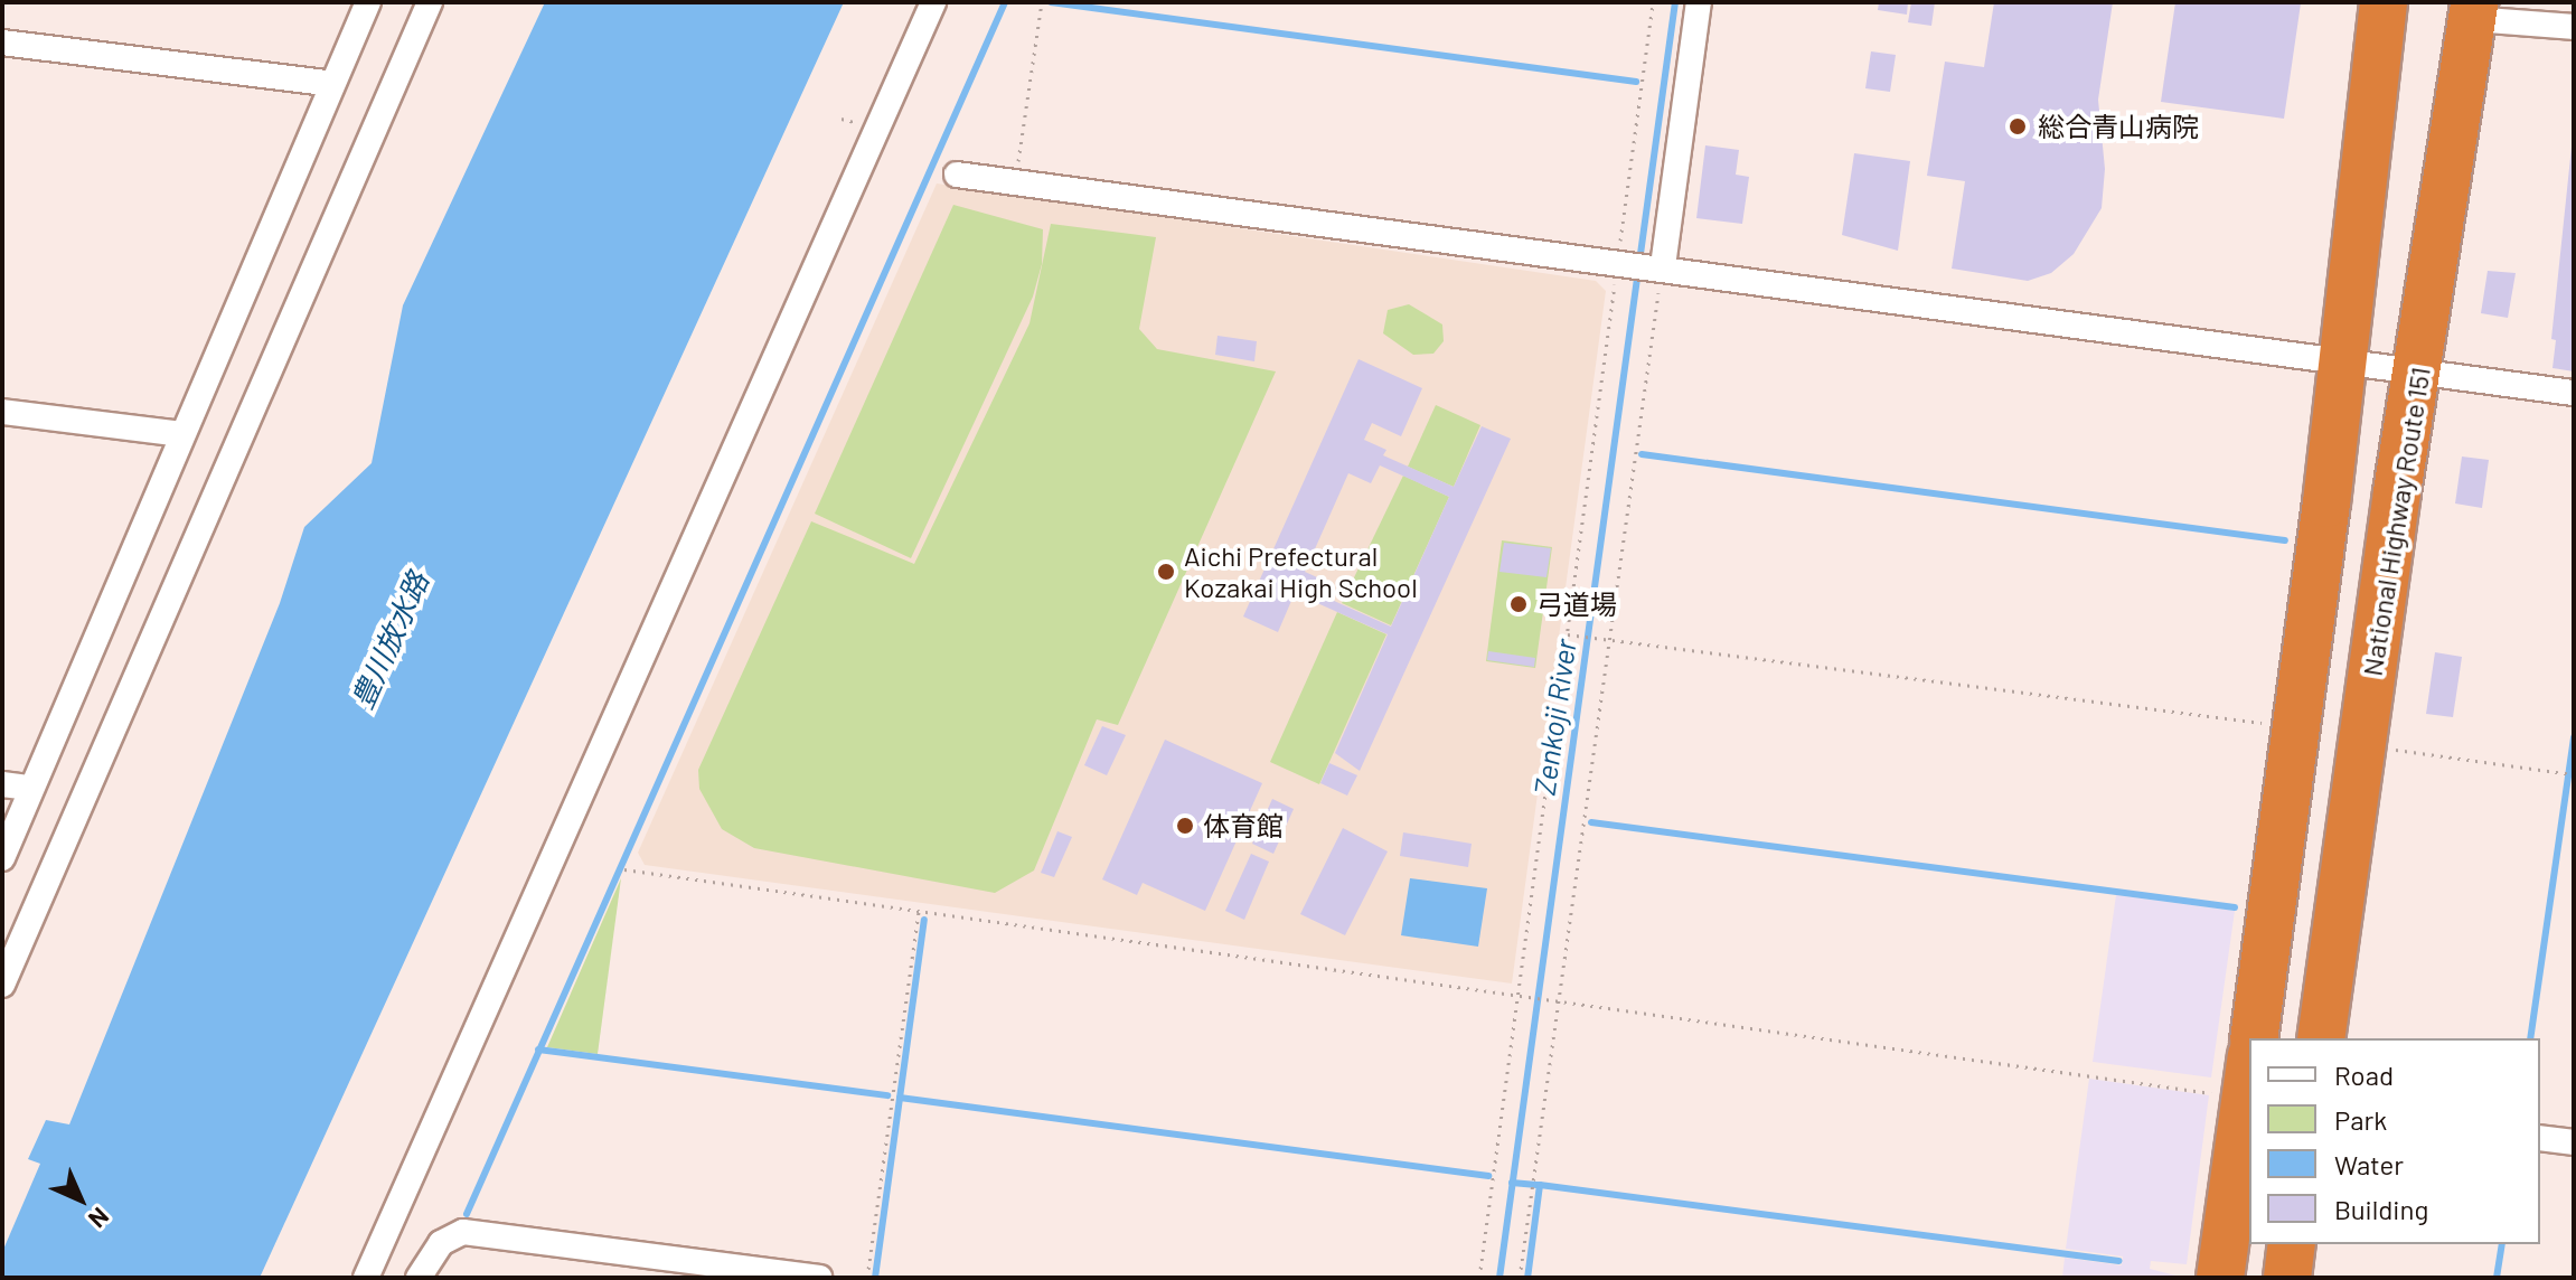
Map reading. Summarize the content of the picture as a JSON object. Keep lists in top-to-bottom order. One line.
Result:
{"streets":{"highway":["National Highway Route 151"]},"water":["豊川放水路","Zenkoji River"],"places":["総合青山病院","Aichi Prefectural Kozakai High School","弓道場","体育館"],"legend":["Road","Park","Water","Building"],"north":"bottom right"}
